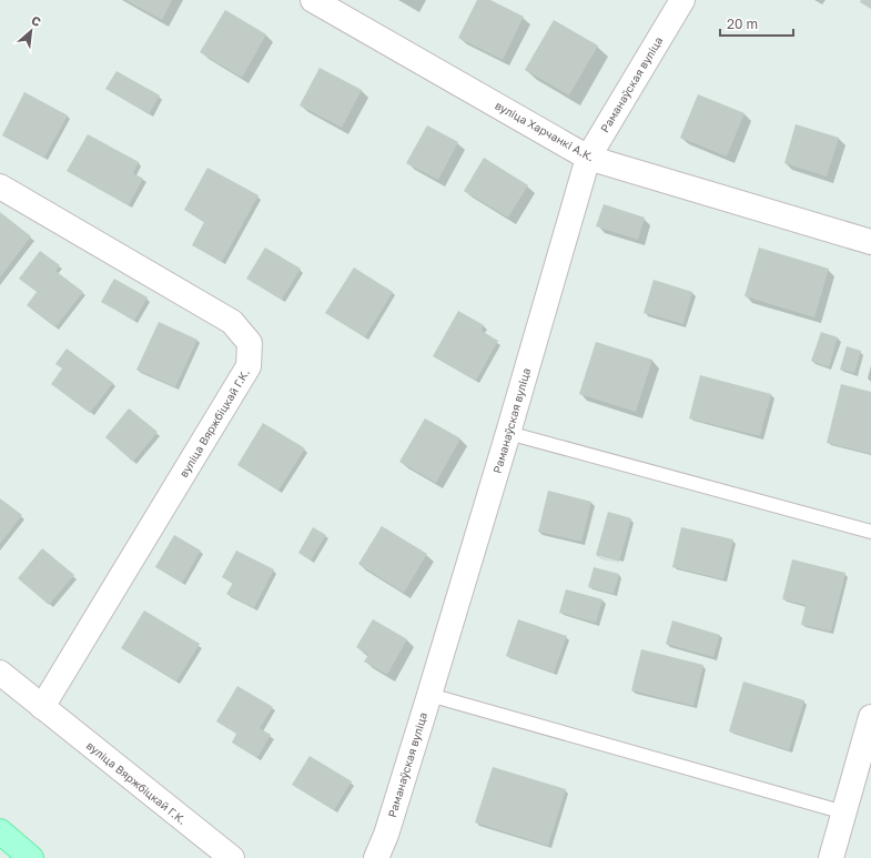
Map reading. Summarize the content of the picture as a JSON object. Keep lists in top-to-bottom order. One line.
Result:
{"streets":{"street":["Раманаўская вуліца","вуліца Харчанкі А.К.","вуліца Вяржбіцкай Г.К."]},"crossings":[["Раманаўская вуліца","вуліца Харчанкі А.К."]],"scale_bar":"20 m","north":"top right"}
